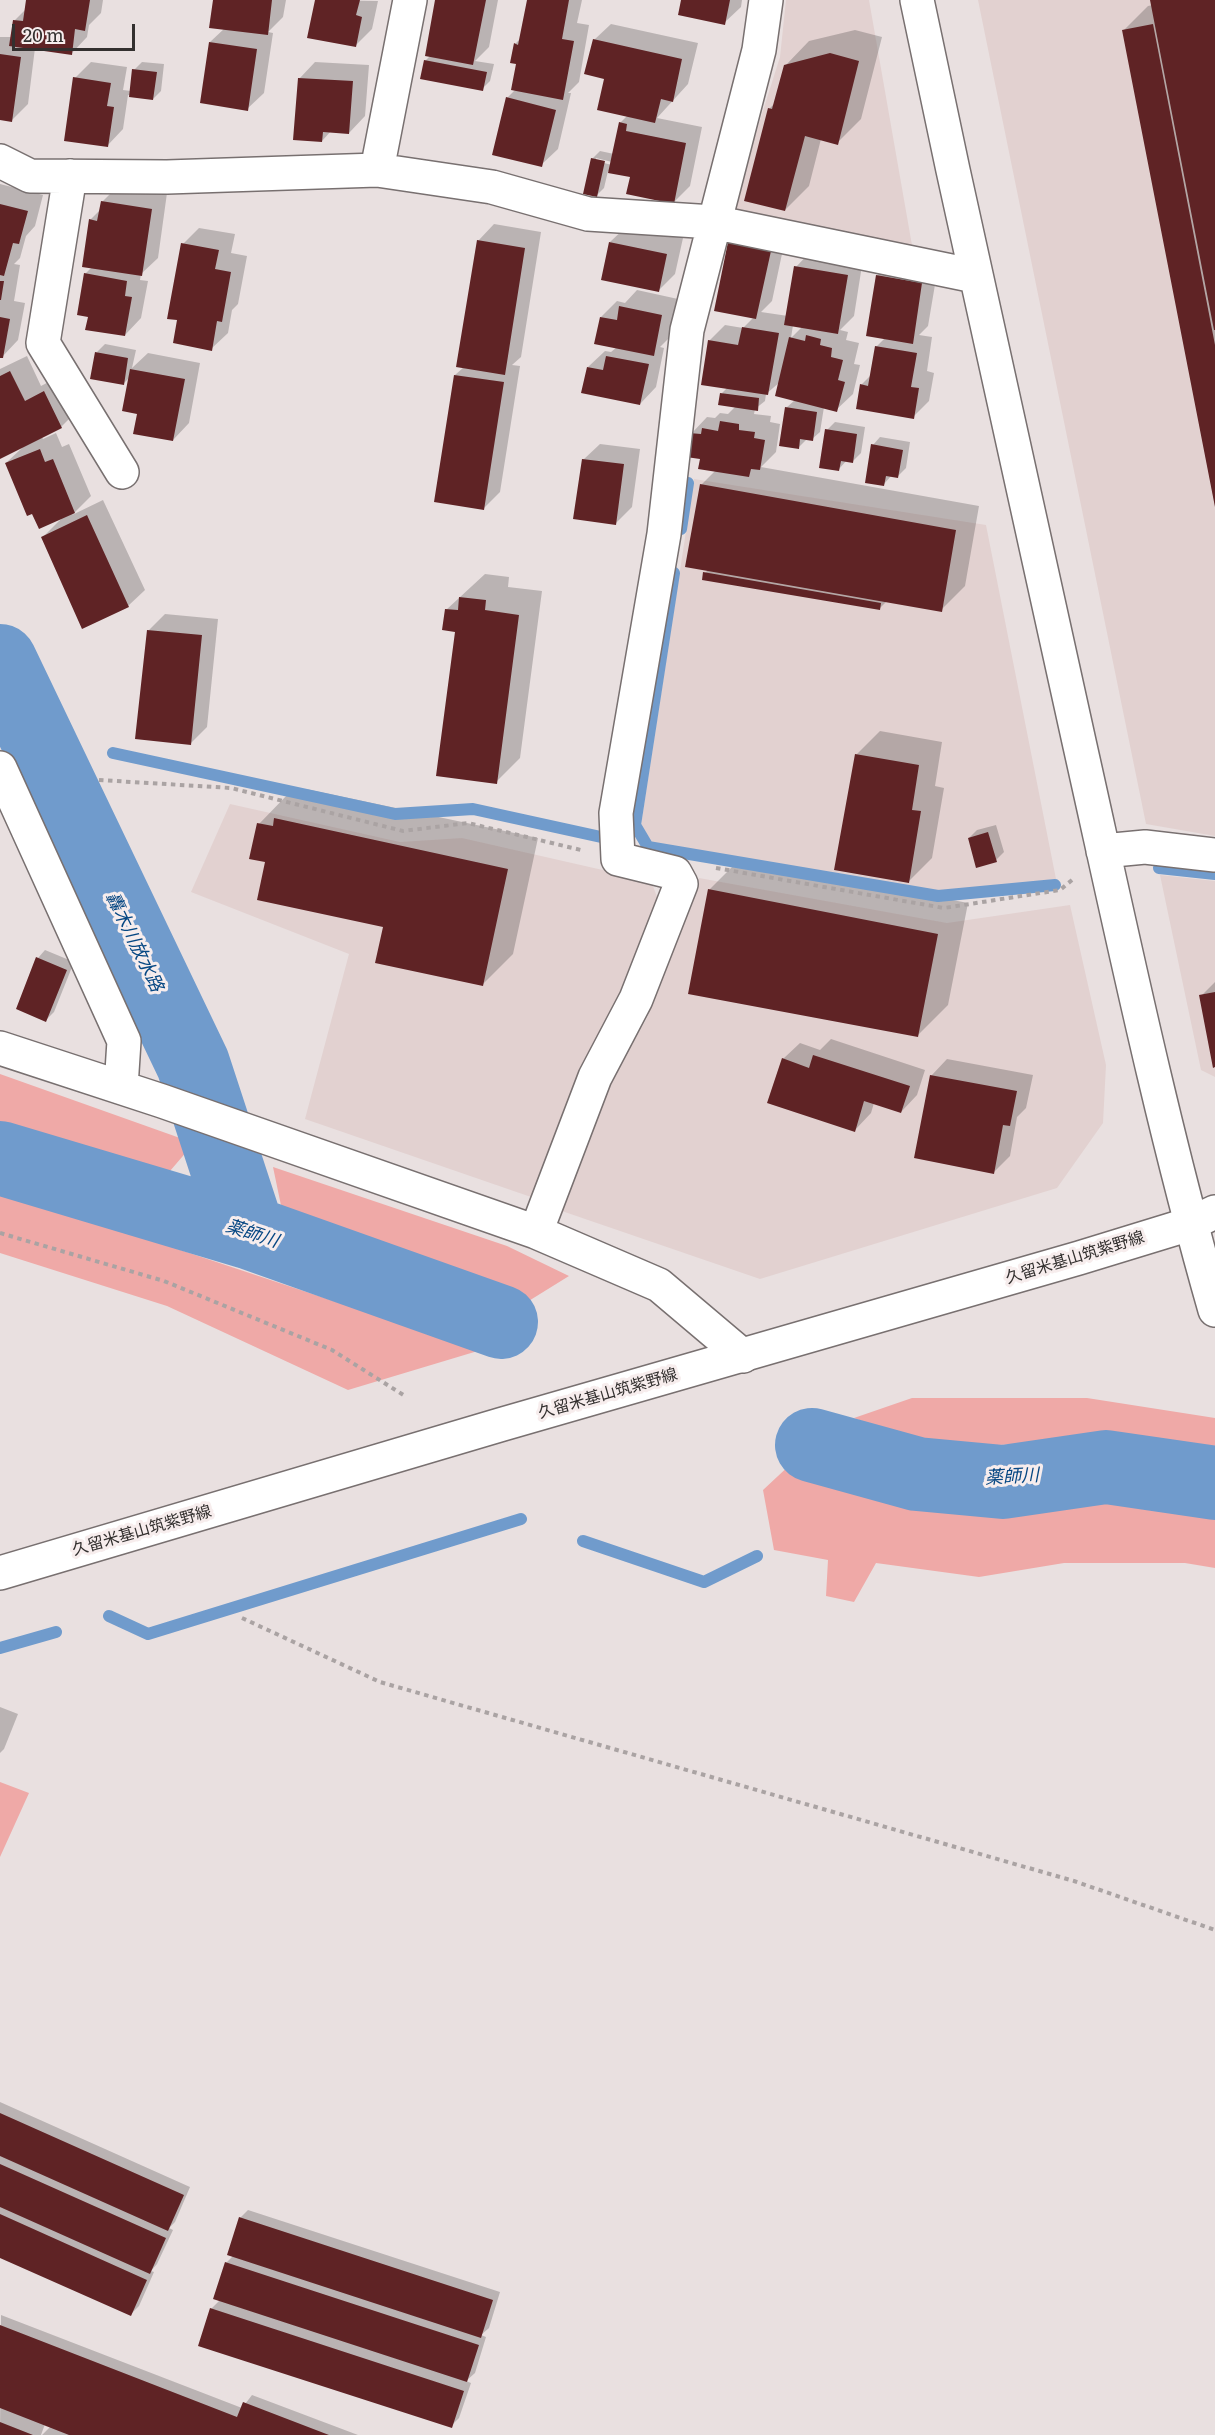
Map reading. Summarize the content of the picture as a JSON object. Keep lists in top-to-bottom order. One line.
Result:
{"streets":{"street":["久留米基山筑紫野線"]},"water":["轟木川放水路","薬師川"],"scale_bar":"20 m"}
